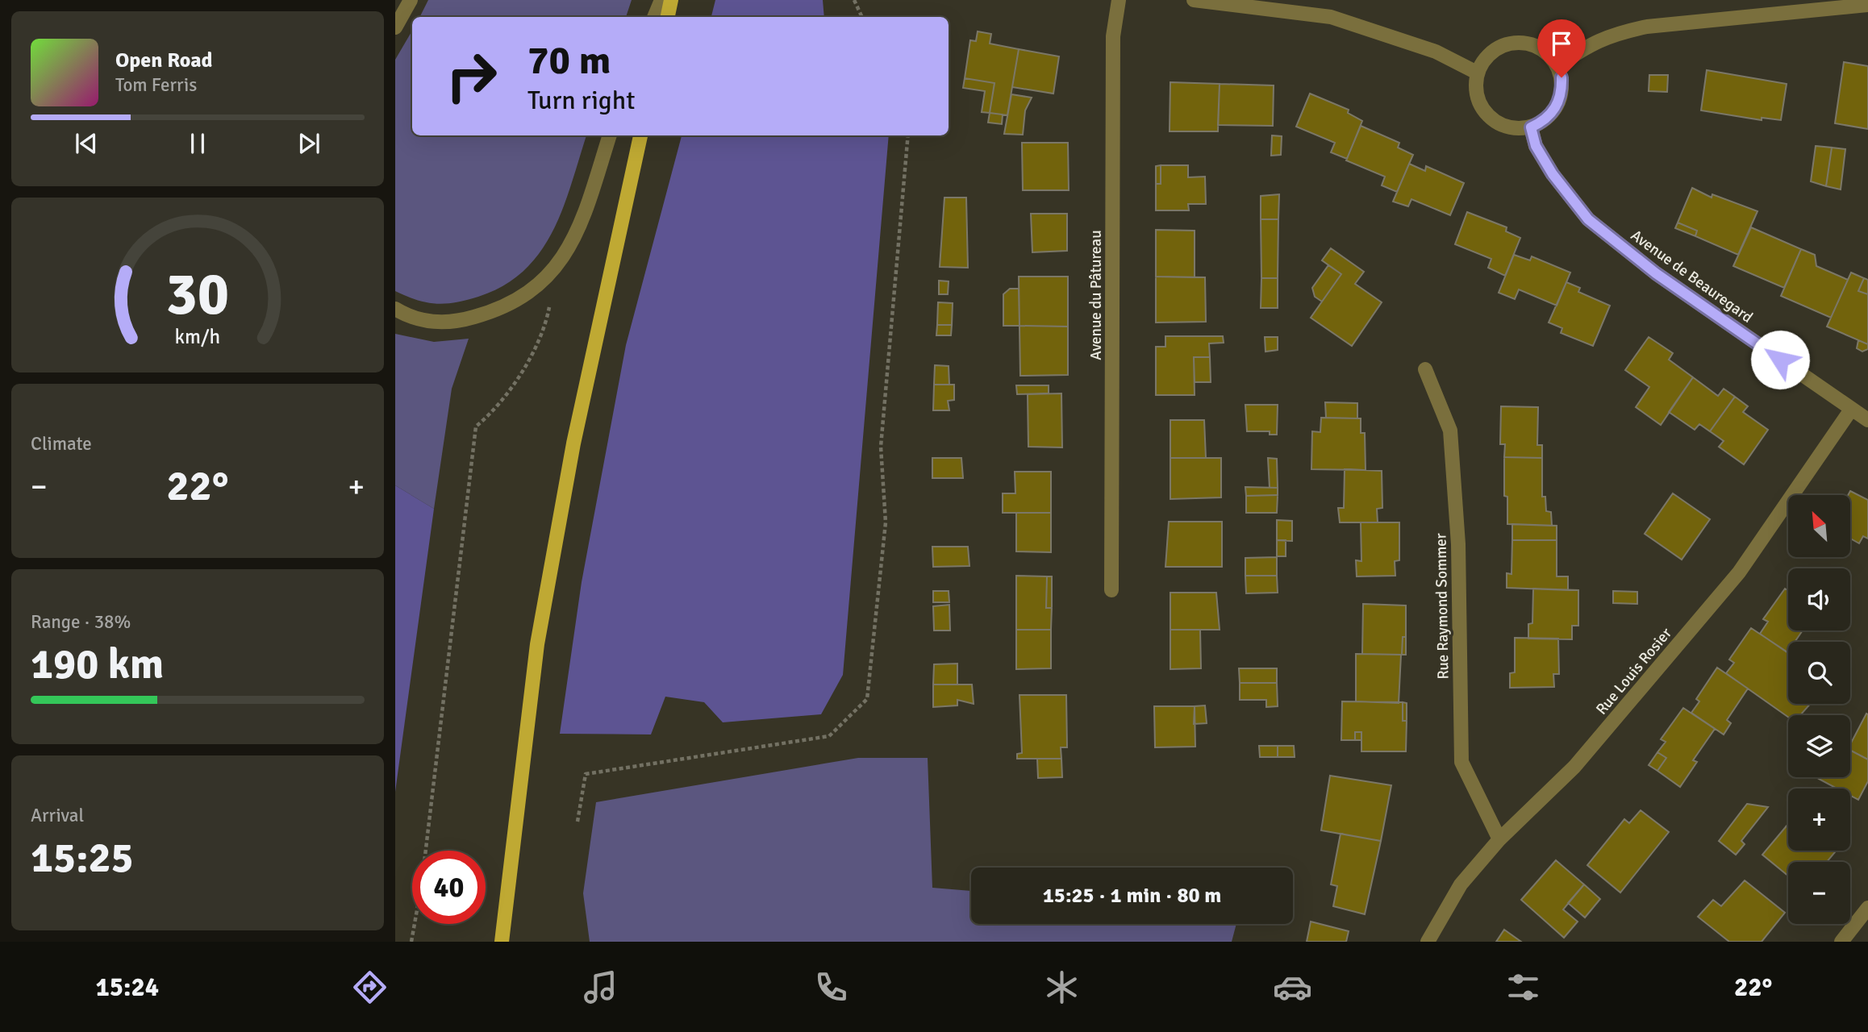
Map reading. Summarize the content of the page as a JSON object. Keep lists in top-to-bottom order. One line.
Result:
{"streets":{"street":["Avenue de Beauregard","Avenue du Pâtureau","Rue Raymond Sommer","Rue Louis Rosier"]},"crossings":[["Avenue de Beauregard","Rue Louis Rosier"],["Rue Raymond Sommer","Rue Louis Rosier"]],"north":"top left","page":{"turn":["70 m","Turn right"],"song":["Open Road","Tom Ferris"],"tile":["Climate",["Range · 38%","190 km"],["Arrival","15:25"]],"heat":["−","22°","+"],"map_buttons":["+","−"],"limit":"40","trip":"15:25 · 1 min · 80 m","tabs":["15:24","22°"],"gauge":["30","km/h"]}}
